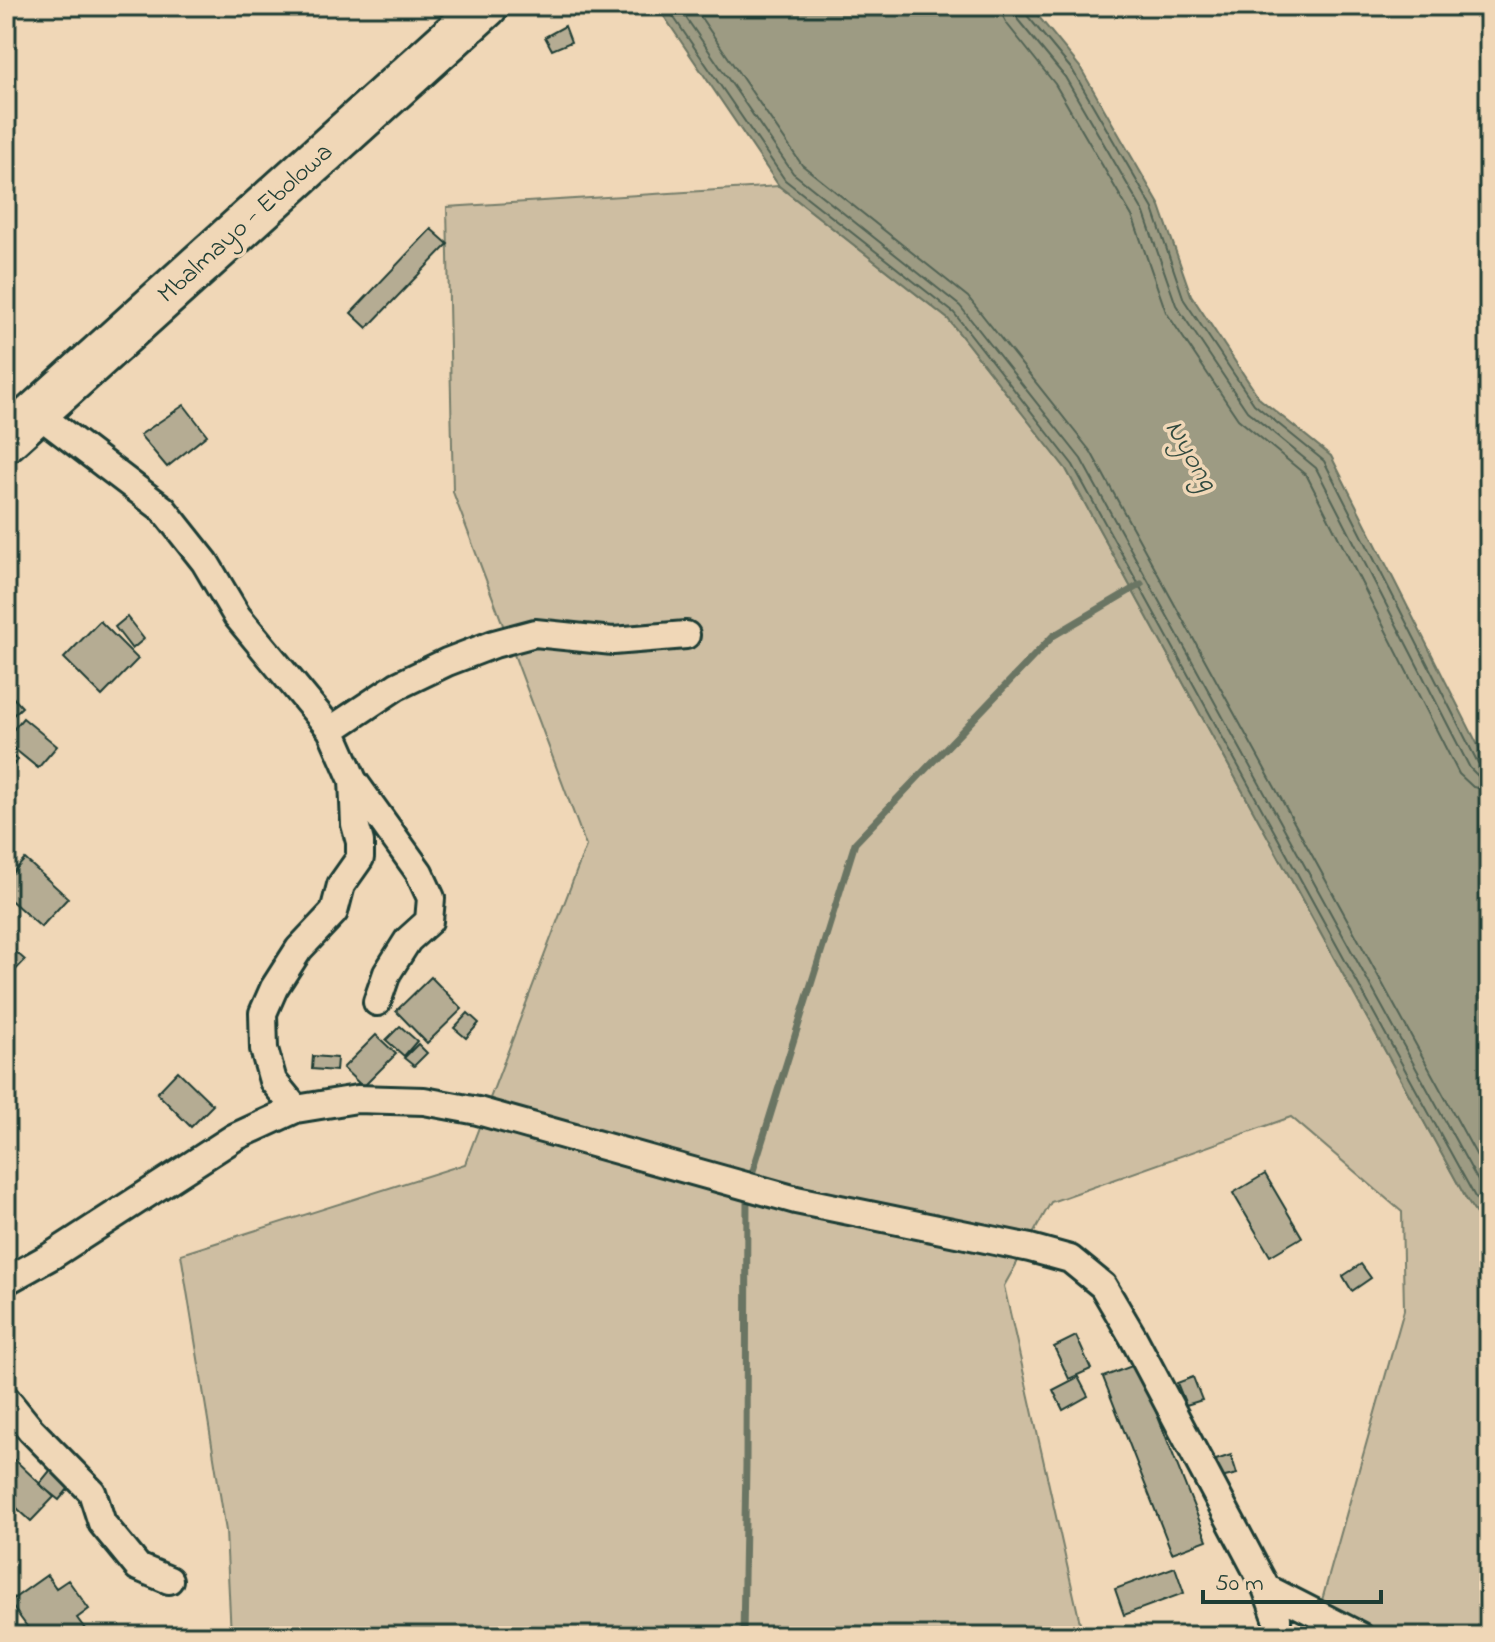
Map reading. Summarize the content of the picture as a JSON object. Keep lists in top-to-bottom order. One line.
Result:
{"streets":{"highway":["Mbalmayo - Ebolowa"]},"water":["Nyong"],"scale_bar":"50 m"}
